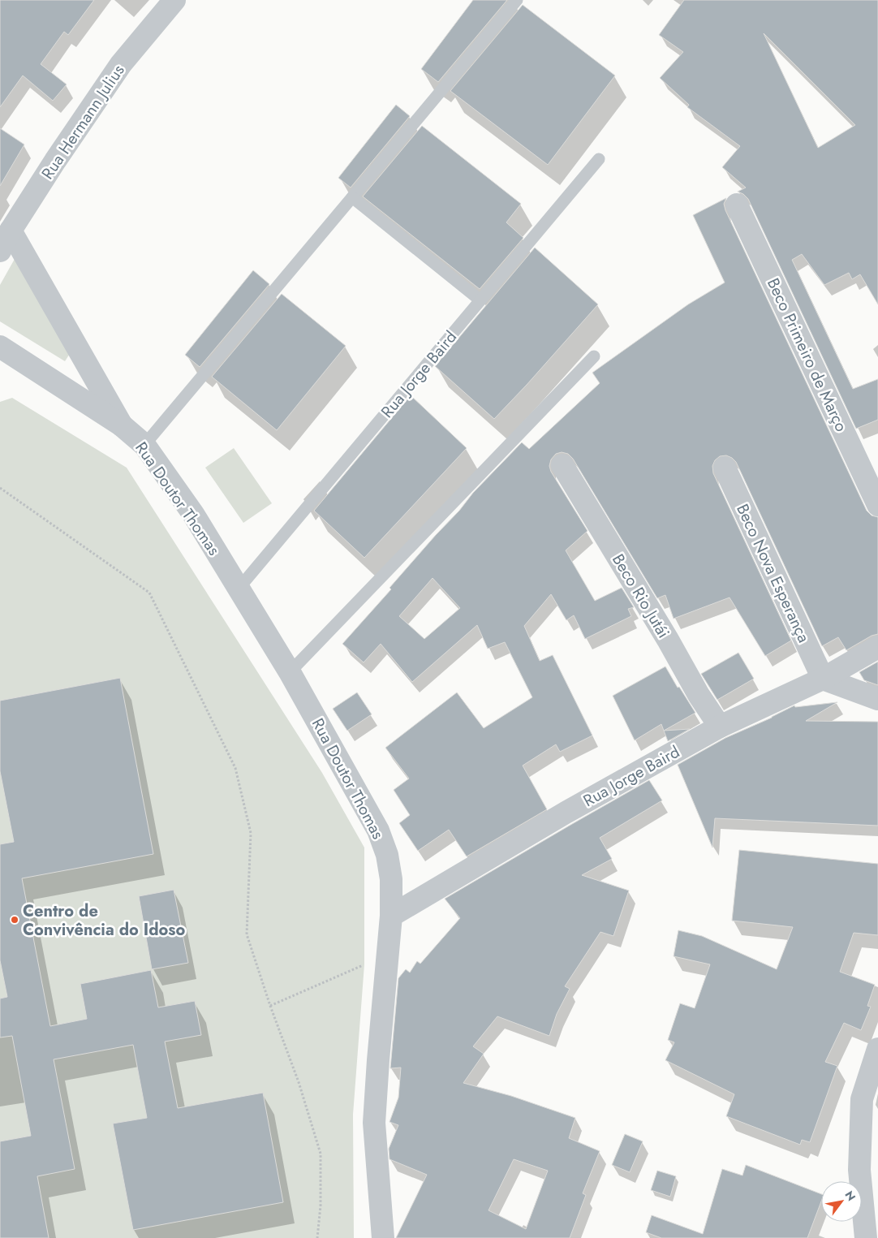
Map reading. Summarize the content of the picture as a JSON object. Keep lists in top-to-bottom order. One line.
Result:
{"streets":{"street":["Rua Hermann Julius","Beco Primeiro de Março","Rua Jorge Baird","Rua Doutor Thomas","Beco Nova Esperança","Beco Rio Jutái"]},"crossings":[["Rua Hermann Julius","Rua Doutor Thomas"],["Rua Jorge Baird","Rua Doutor Thomas"],["Rua Jorge Baird","Beco Nova Esperança"],["Rua Jorge Baird","Beco Rio Jutái"]],"places":["Centro de Convivência do Idoso"],"north":"top right"}
